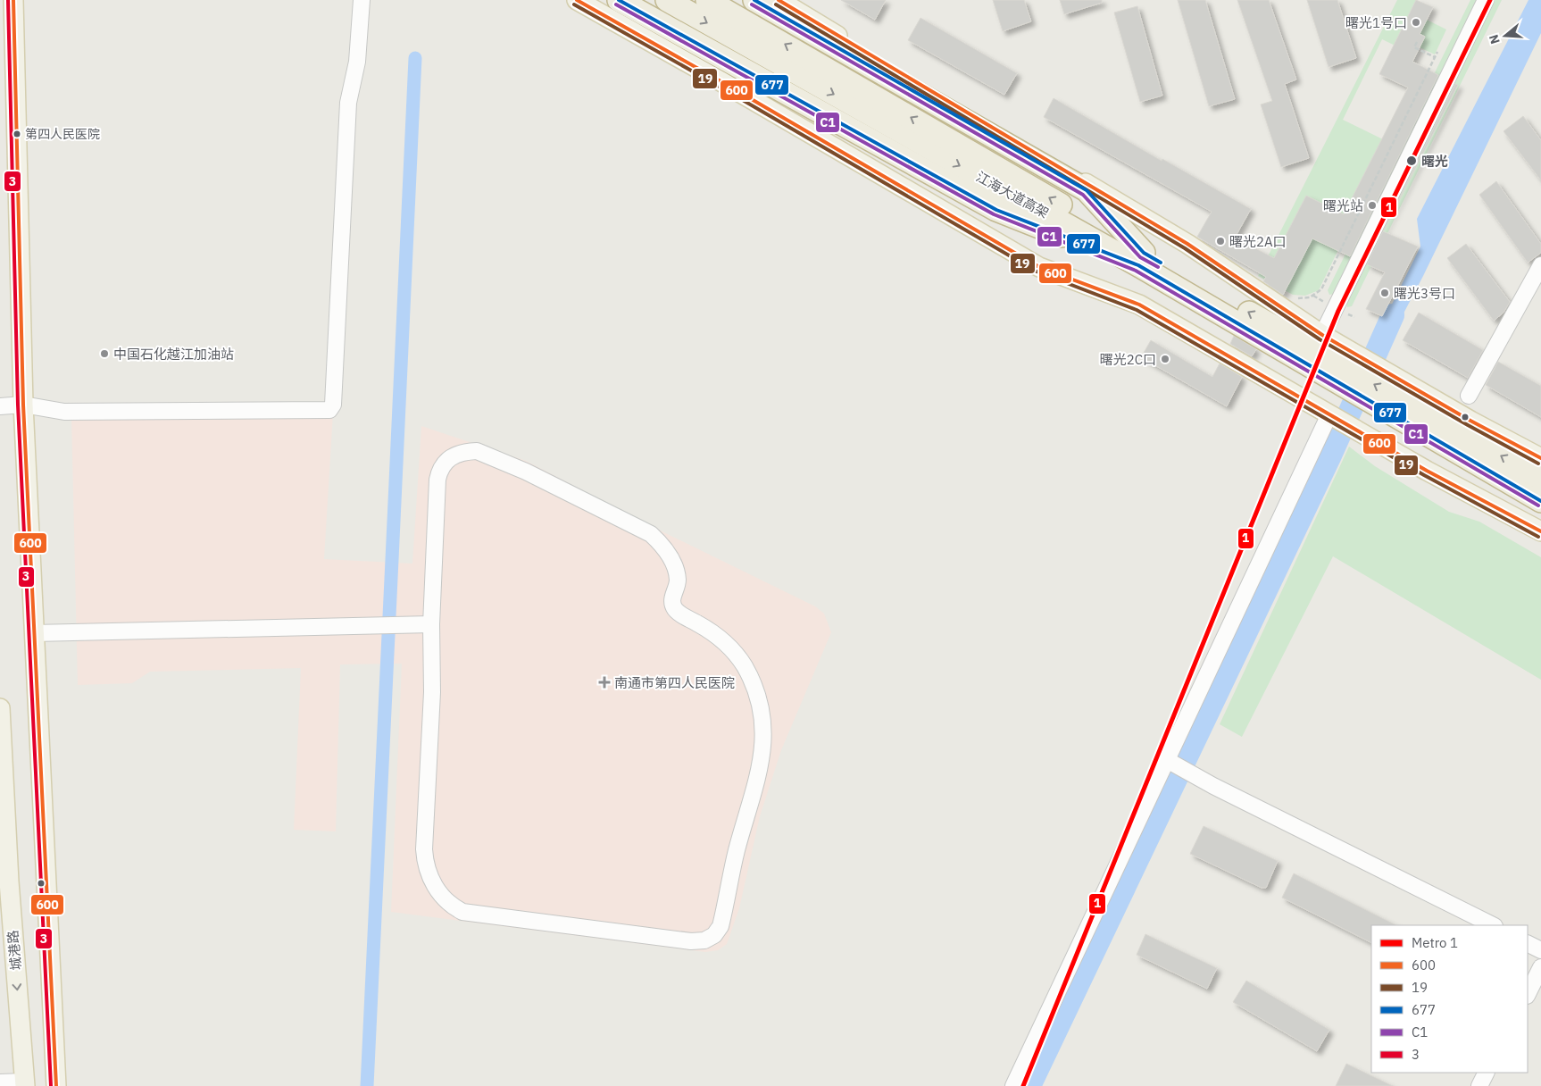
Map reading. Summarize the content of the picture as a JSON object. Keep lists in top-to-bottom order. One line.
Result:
{"streets":{"highway":["江海大道高架"],"main road":["城港路"]},"places":{"other":["曙光1号口","第四人民医院","曙光","曙光站","曙光2A口","曙光3号口","中国石化越江加油站","曙光2C口"],"health":["南通市第四人民医院"]},"lines":["metro line 1","transit line 600","transit line 677","transit line 3","transit line 19","transit line C1"],"legend":["Metro 1","600","19","677","C1","3"],"north":"left"}
